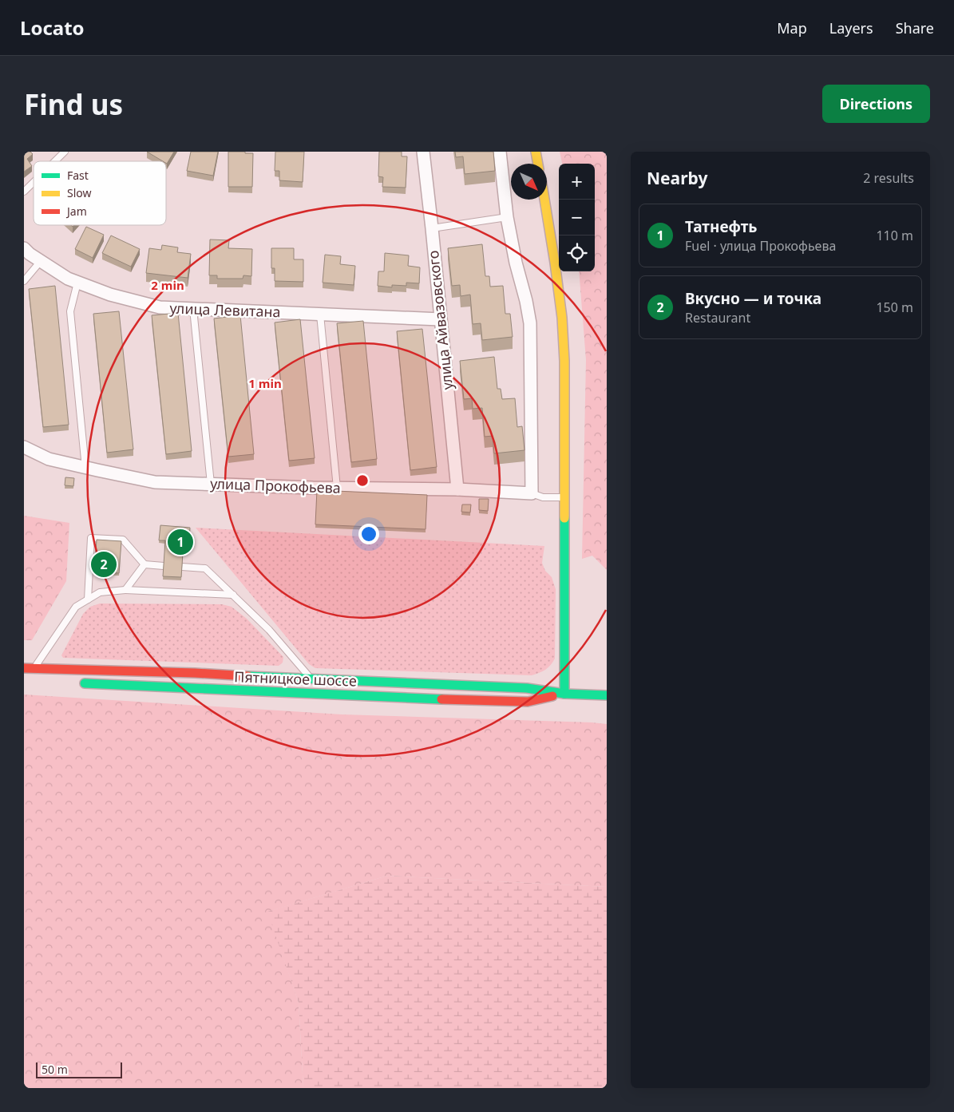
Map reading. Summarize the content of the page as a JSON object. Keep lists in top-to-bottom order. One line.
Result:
{"streets":{"main road":["Пятницкое шоссе"],"street":["улица Левитана","улица Айвазовского","улица Прокофьева"]},"crossings":[["улица Левитана","улица Айвазовского"],["улица Айвазовского","улица Прокофьева"]],"legend":["Fast","Slow","Jam"],"scale_bar":"50 m","north":"bottom right","page":{"header":"Locato","nav":["Map","Layers","Share"],"buttons":"Directions","title":"Find us","heading":["Nearby","2 results"],"map_buttons":["+","−"],"list":[{"mark":"1","name":"Татнефть","note":"Fuel · улица Прокофьева","value":"110 m"},{"mark":"2","name":"Вкусно — и точка","note":"Restaurant","value":"150 m"}],"pins":["1","2"],"scale":"50 m"},"rings":["2 min","1 min"]}
